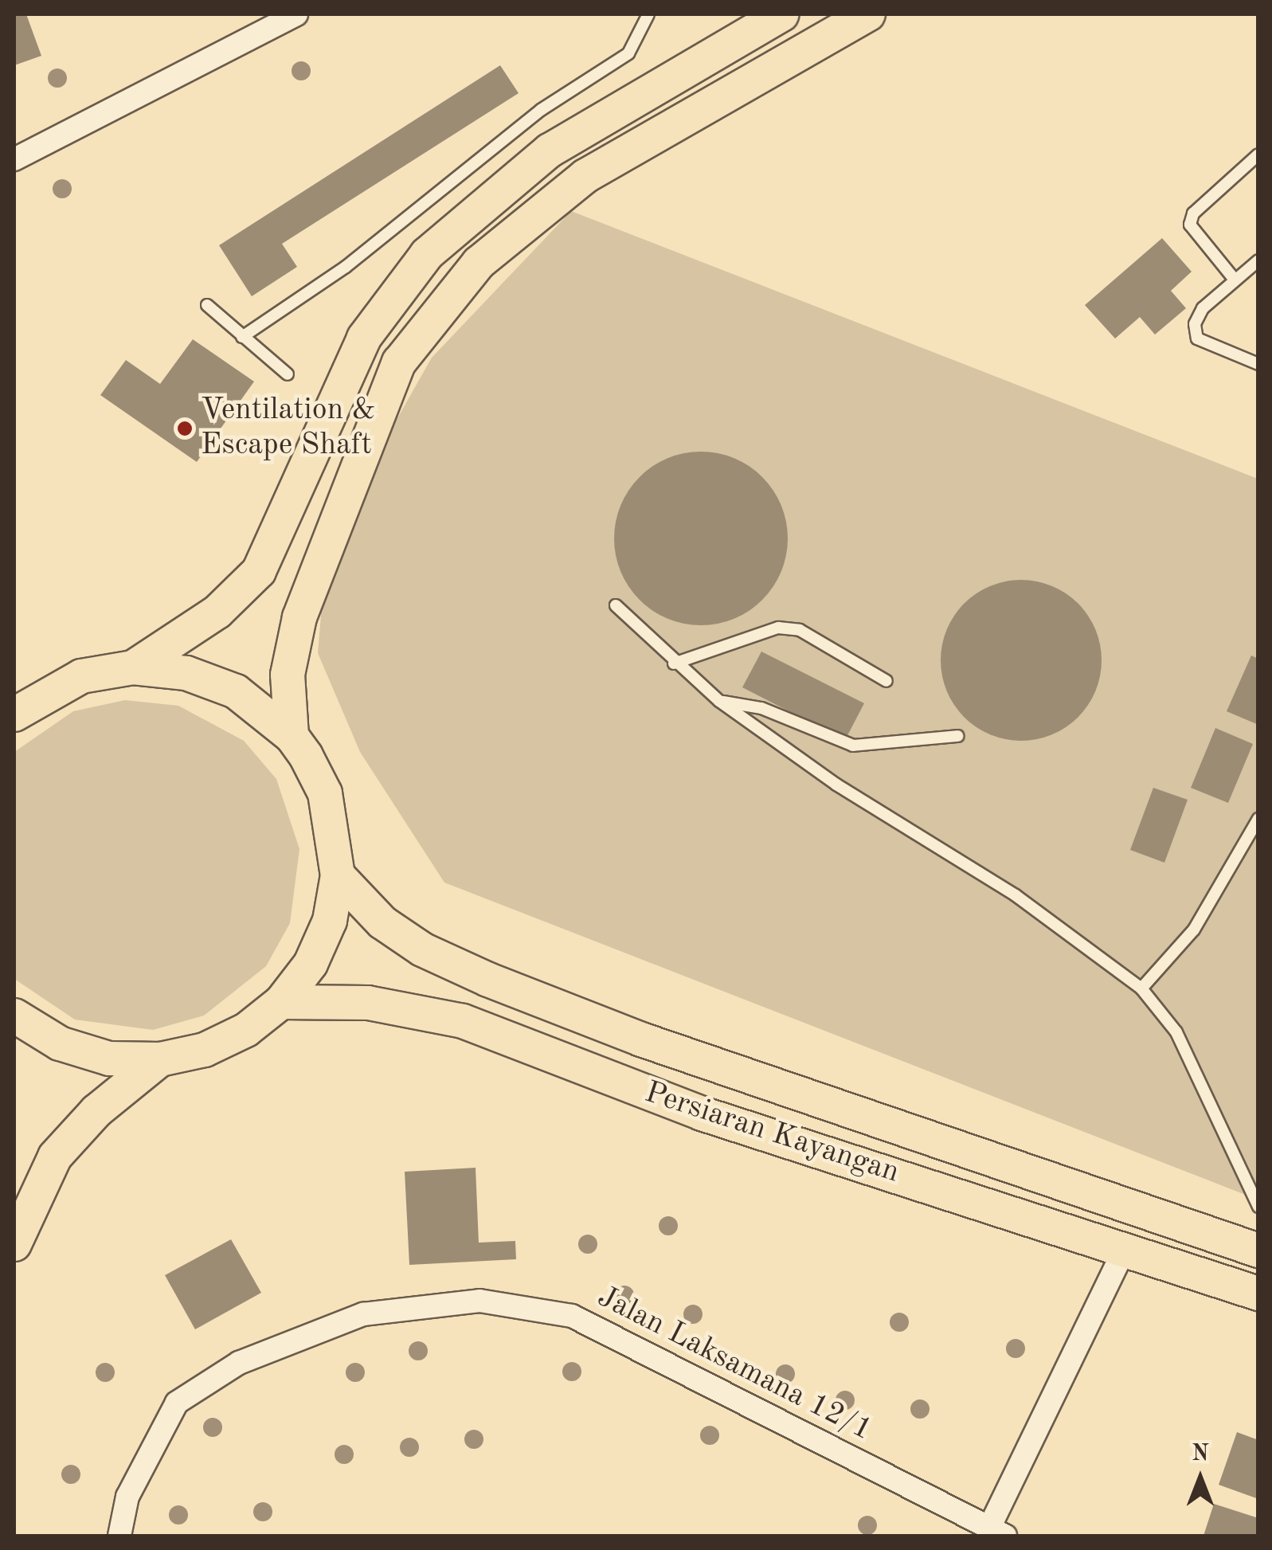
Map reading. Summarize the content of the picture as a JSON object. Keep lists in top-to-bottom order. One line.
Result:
{"streets":{"main road":["Persiaran Kayangan"],"street":["Jalan Laksamana 12/1"]},"crossings":[["Persiaran Kayangan","Jalan Laksamana 12/1"]],"places":["Ventilation & Escape Shaft"],"north":"top"}
